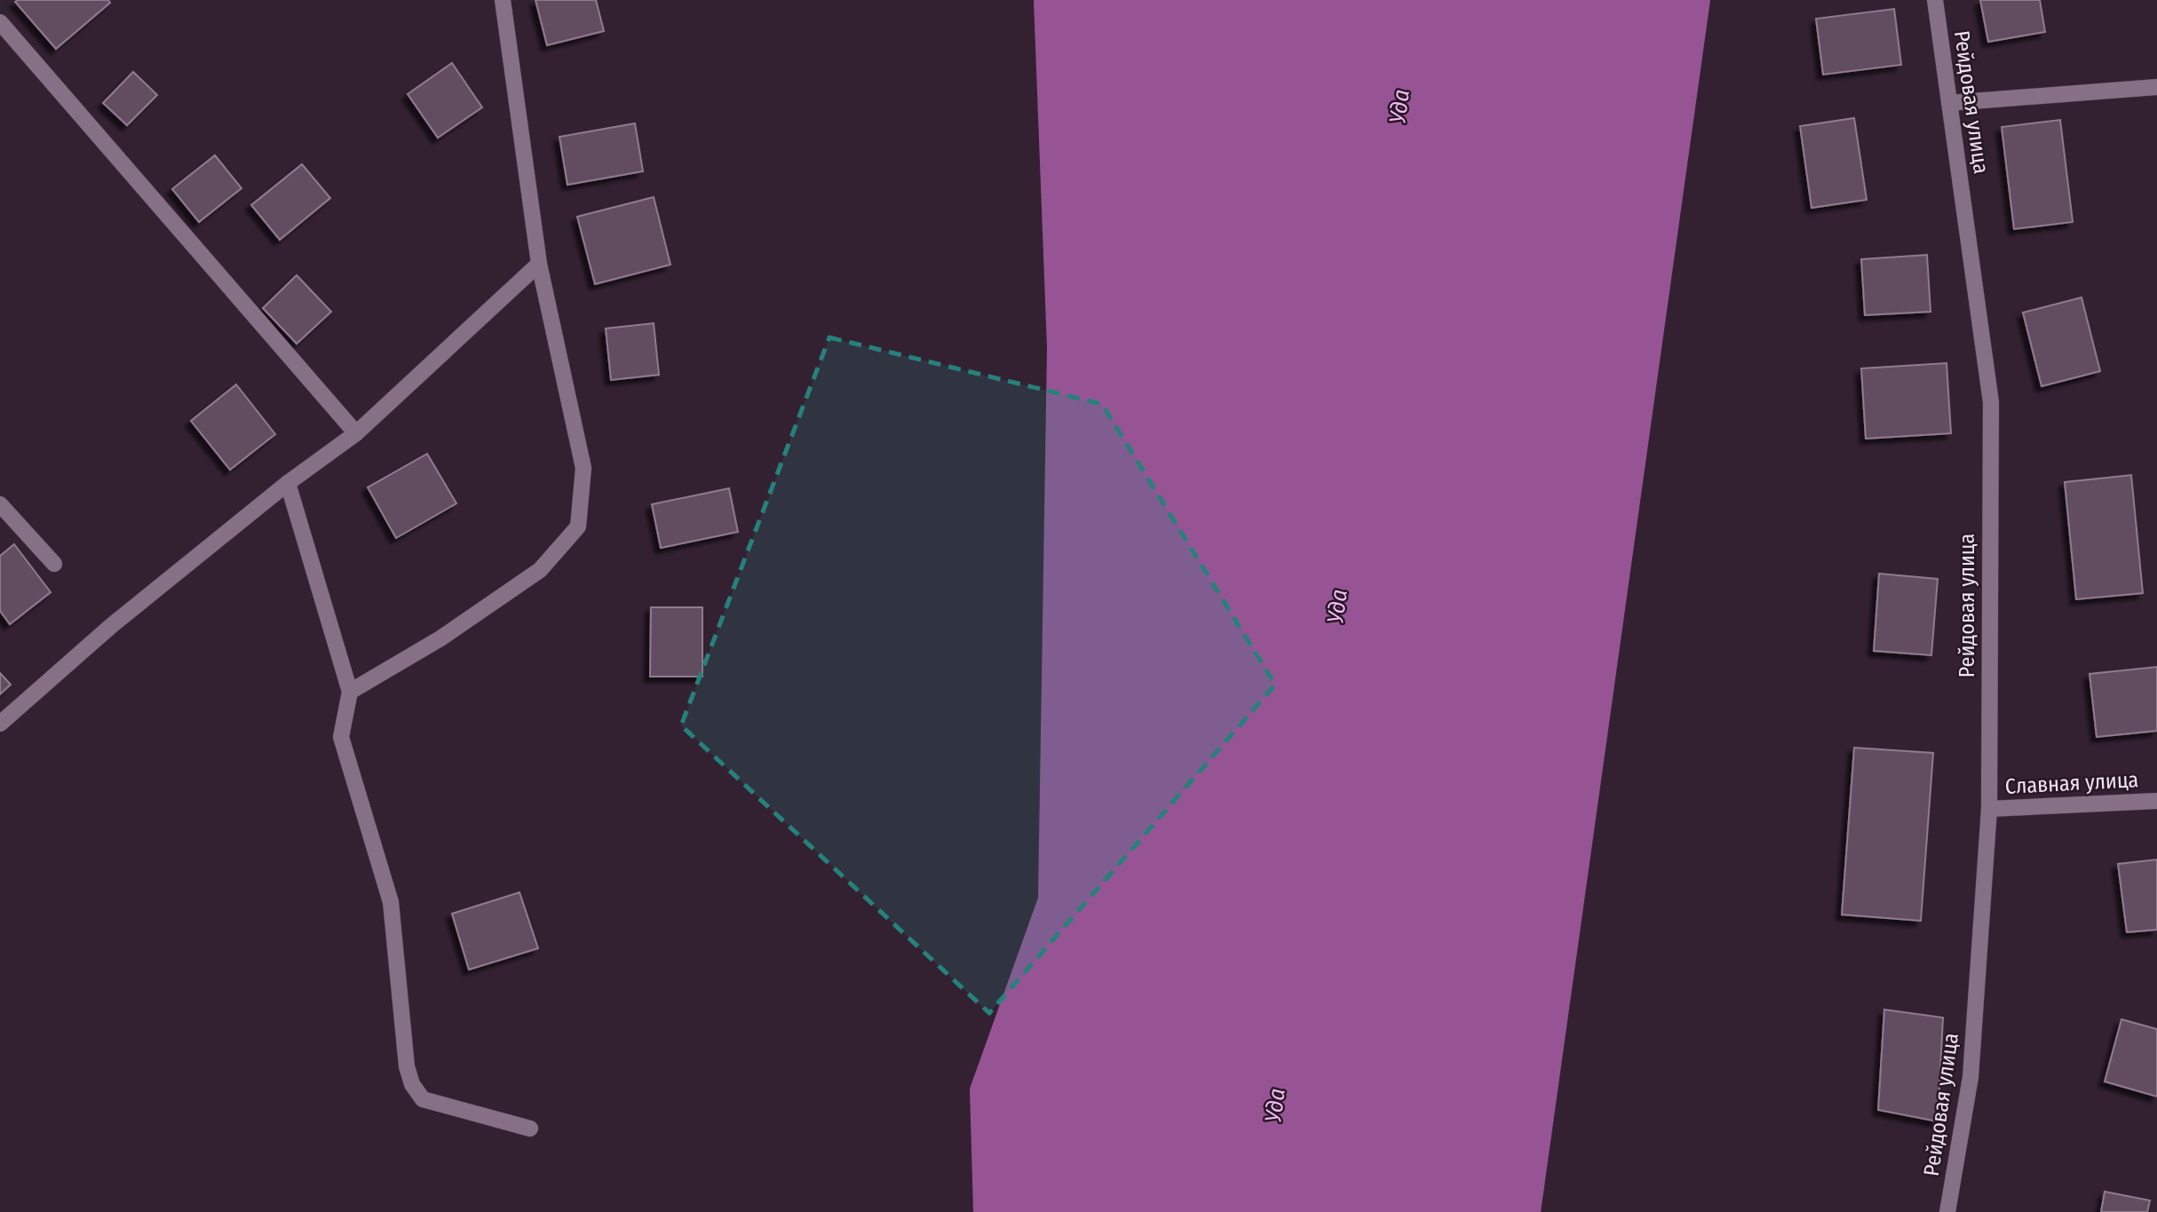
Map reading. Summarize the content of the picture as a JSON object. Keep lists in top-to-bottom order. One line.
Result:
{"streets":{"street":["Рейдовая улица","Славная улица"]},"crossings":[["Рейдовая улица","Славная улица"]],"water":["Уда"]}
